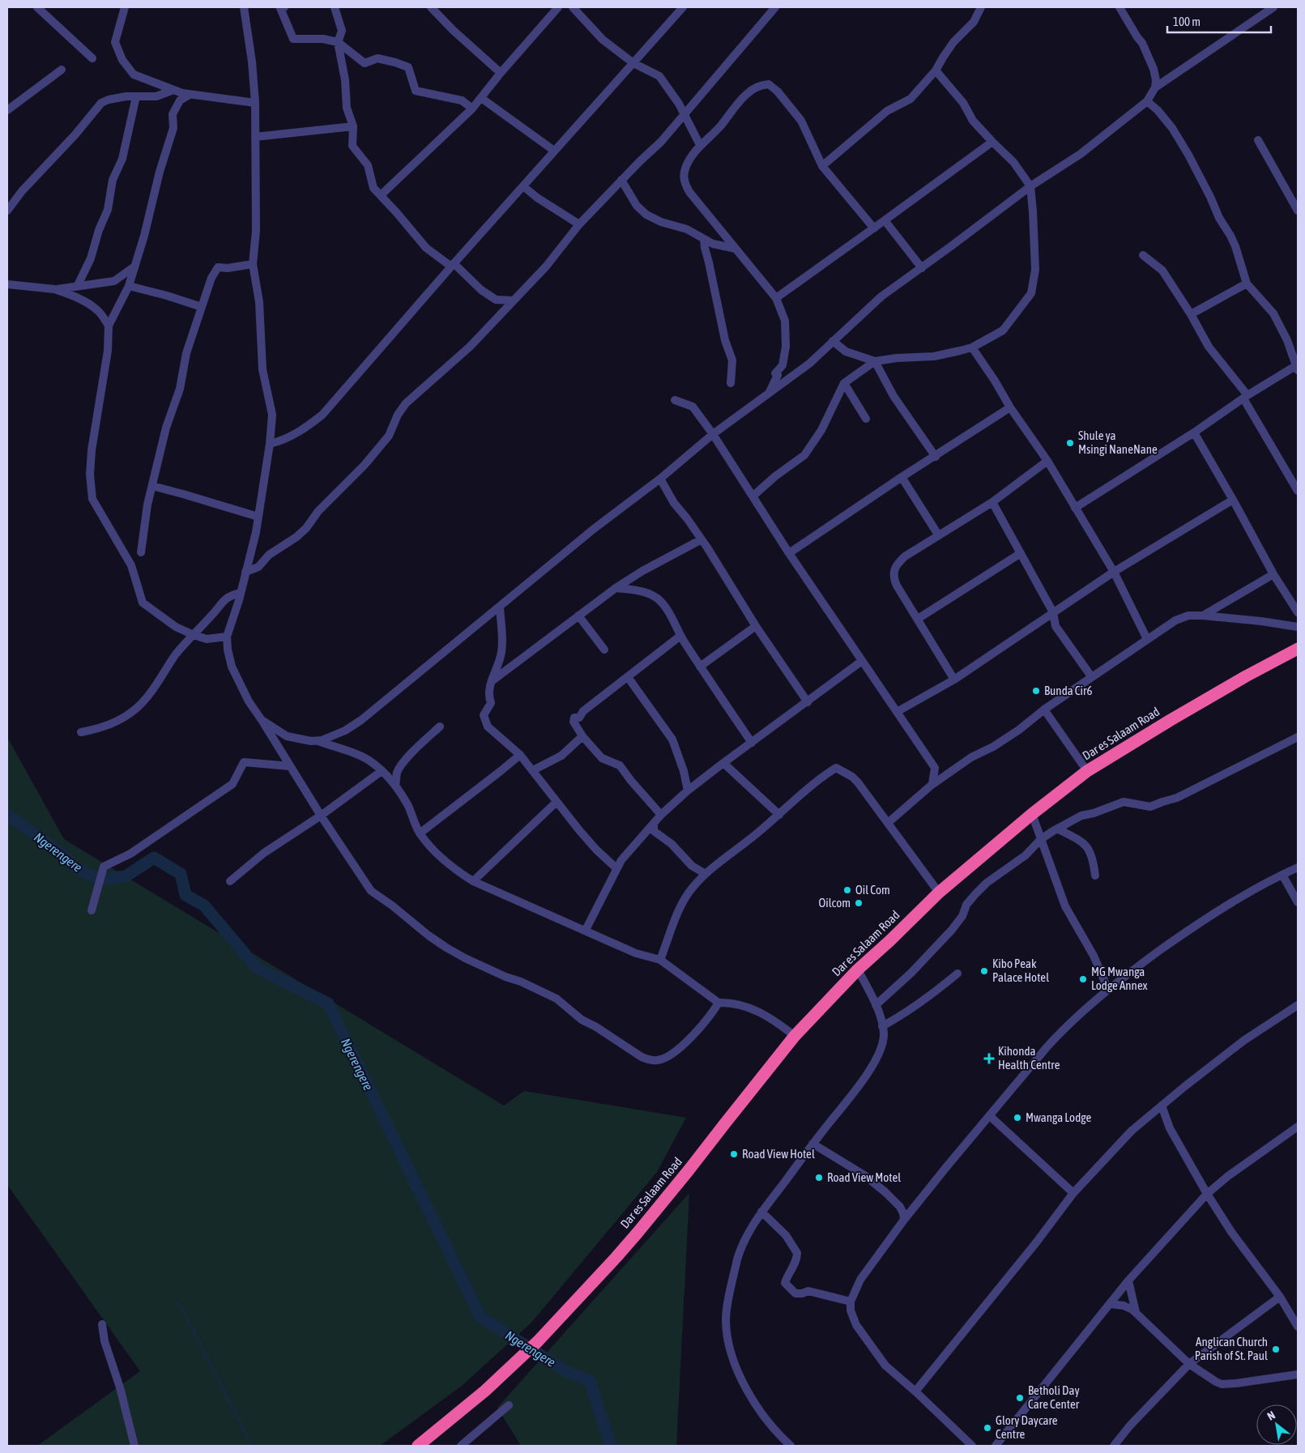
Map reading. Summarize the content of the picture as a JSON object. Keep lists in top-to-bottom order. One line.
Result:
{"streets":{"highway":["Dar es Salaam Road"]},"water":["Ngerengere"],"places":{"other":["Shule ya Msingi NaneNane","Bunda Cir6","Oil Com","Oilcom","Kibo Peak Palace Hotel","MG Mwanga Lodge Annex","Mwanga Lodge","Road View Hotel","Road View Motel","Anglican Church Parish of St. Paul","Betholi Day Care Center","Glory Daycare Centre"],"health":["Kihonda Health Centre"]},"scale_bar":"100 m","north":"top left"}
